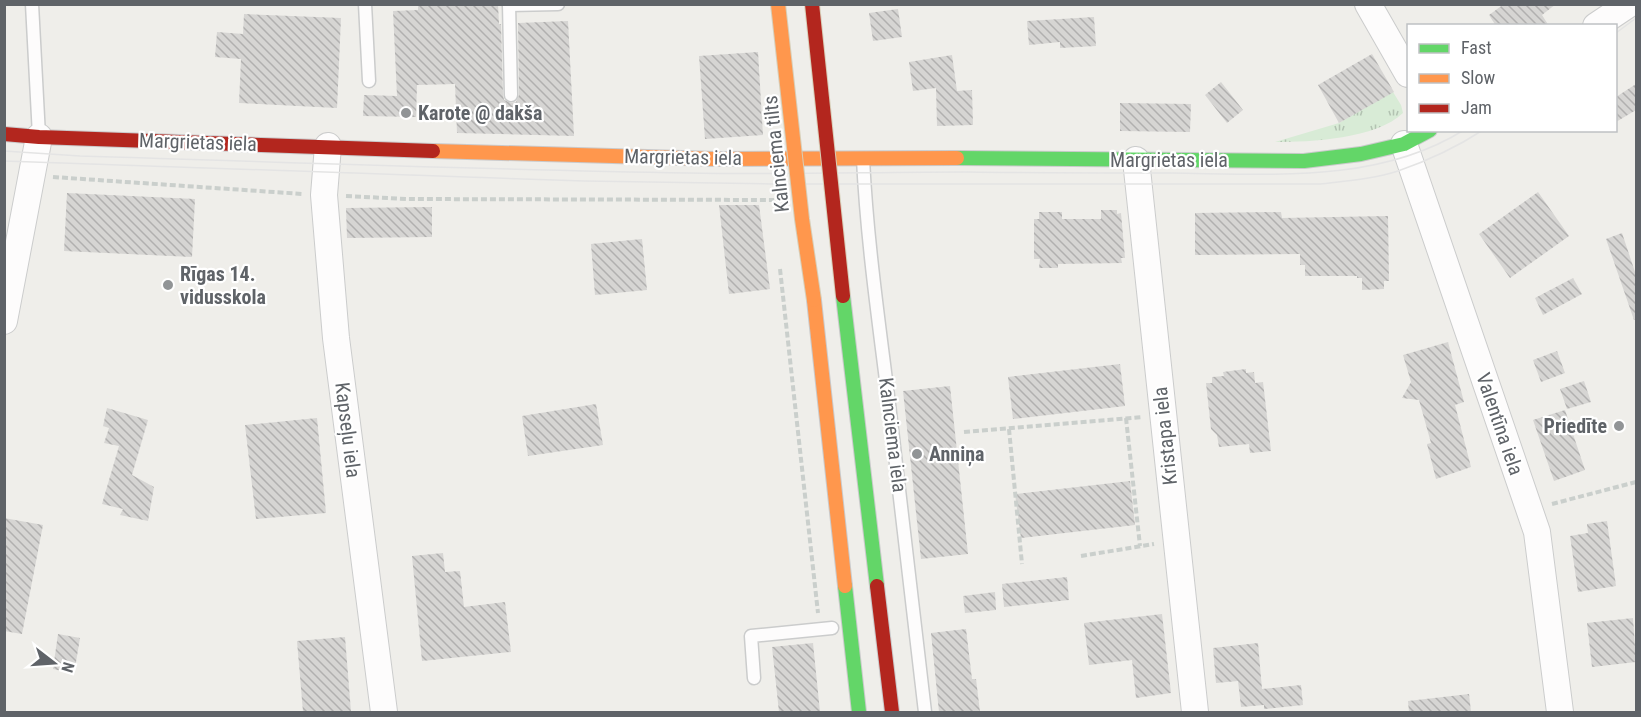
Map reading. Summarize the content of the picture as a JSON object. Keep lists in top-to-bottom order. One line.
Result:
{"streets":{"street":["Margrietas iela","Kalnciema tilts","Valentīna iela","Kapseļu iela","Kalnciema iela","Kristapa iela"]},"crossings":[["Margrietas iela","Valentīna iela"],["Margrietas iela","Kapseļu iela"],["Margrietas iela","Kalnciema iela"],["Margrietas iela","Kristapa iela"]],"places":["Karote @ dakša","Rīgas 14. vidusskola","Priedīte","Anniņa"],"legend":["Fast","Slow","Jam"],"north":"right"}
